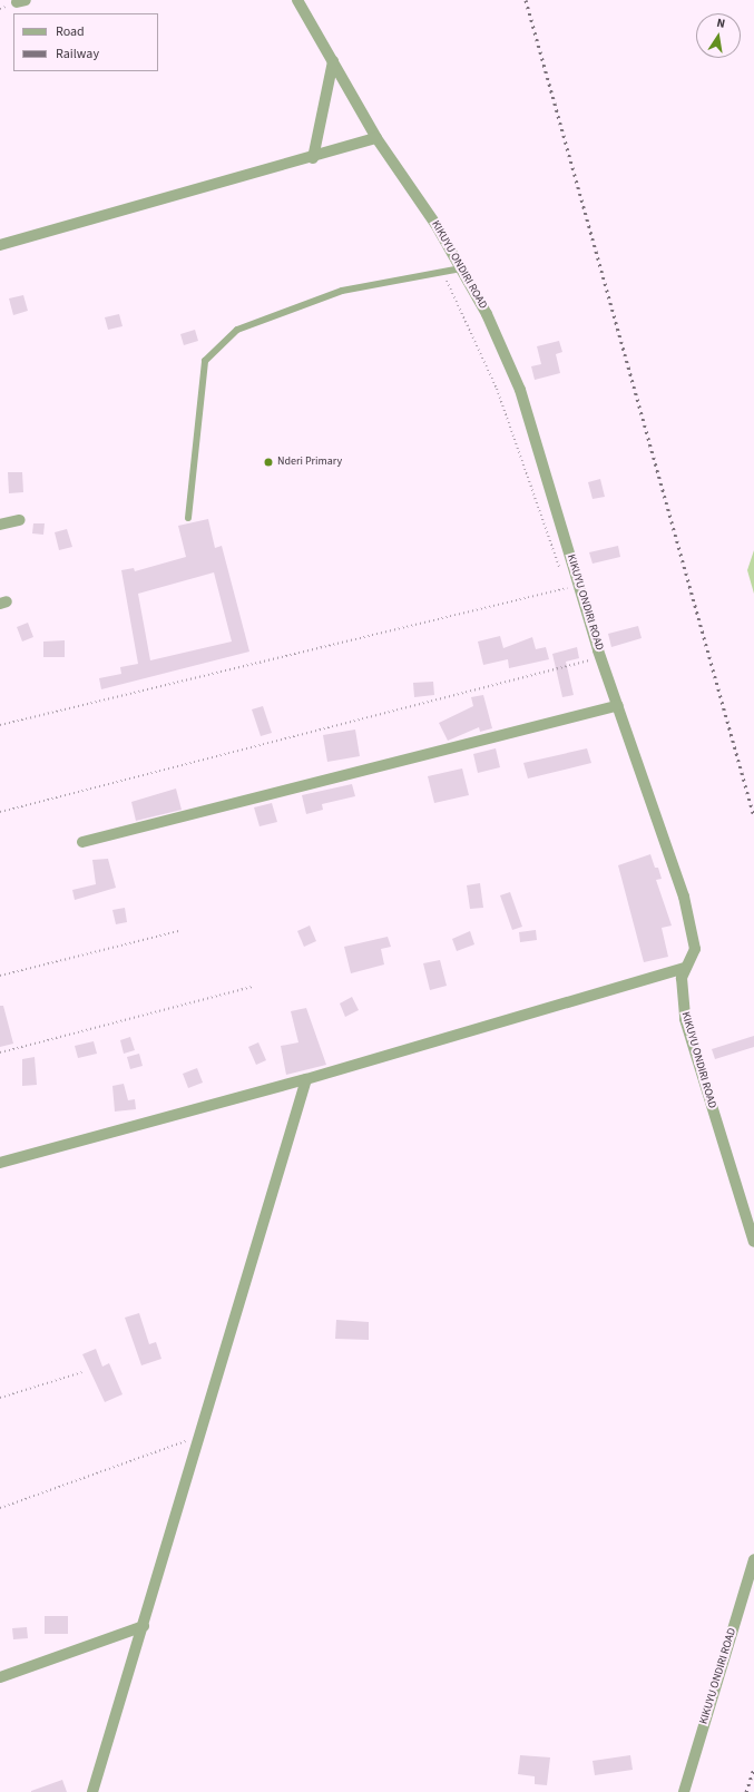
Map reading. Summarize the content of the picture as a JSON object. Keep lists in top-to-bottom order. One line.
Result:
{"streets":{"street":["KIKUYU ONDIRI ROAD"]},"places":["Nderi Primary"],"legend":["Road","Railway"],"north":"top"}
